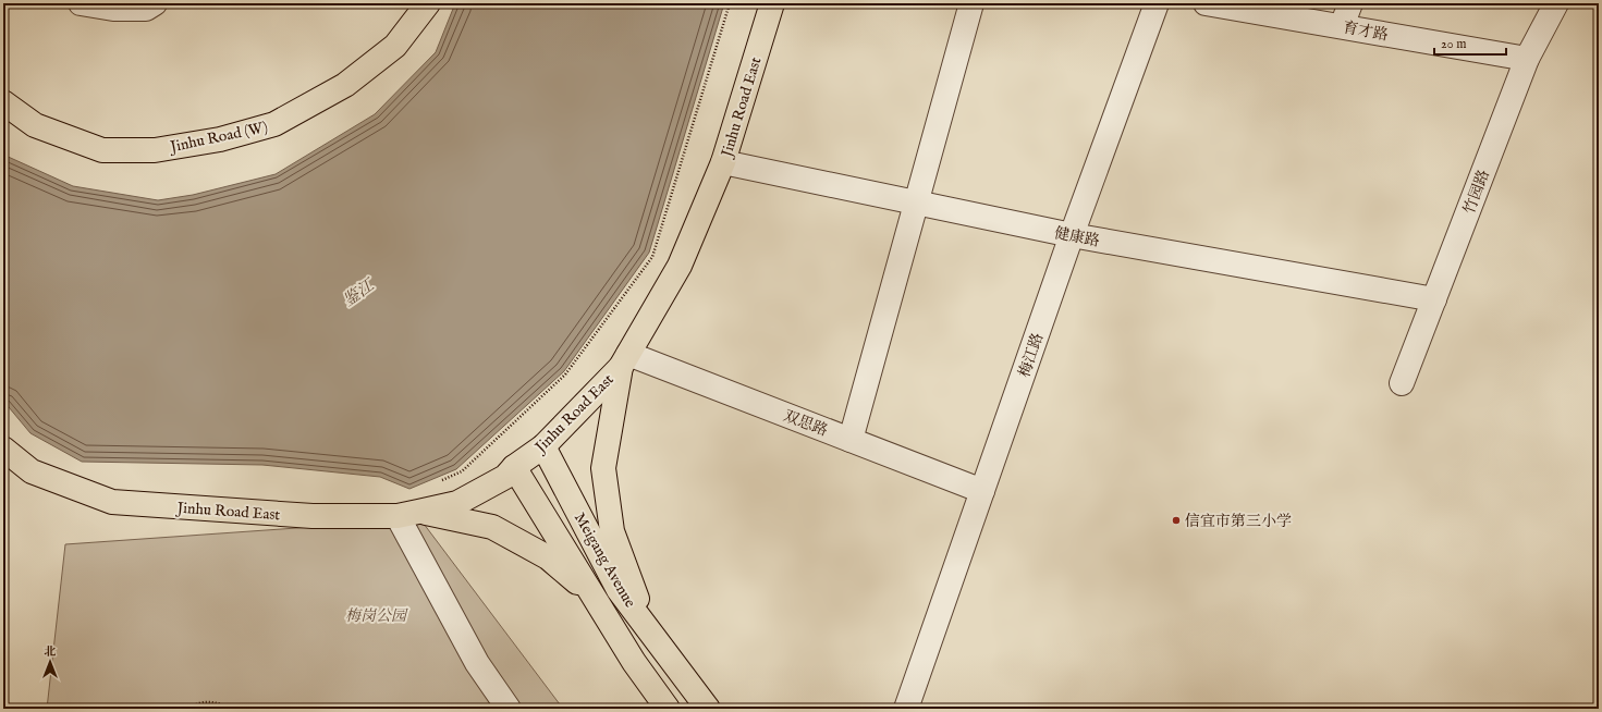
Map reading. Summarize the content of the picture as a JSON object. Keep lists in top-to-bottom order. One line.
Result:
{"streets":{"main road":["Jinhu Road East","Jinhu Road (W)","Meigang Avenue"],"street":["育才路","竹园路","健康路","梅江路","双思路"]},"crossings":[["育才路","竹园路"],["Jinhu Road East","健康路"],["Jinhu Road East","双思路"],["Jinhu Road East","Meigang Avenue"],["竹园路","健康路"],["健康路","梅江路"],["梅江路","双思路"]],"water":["鉴江"],"parks":["梅岗公园"],"places":["信宜市第三小学"],"scale_bar":"20 m","north":"top"}
